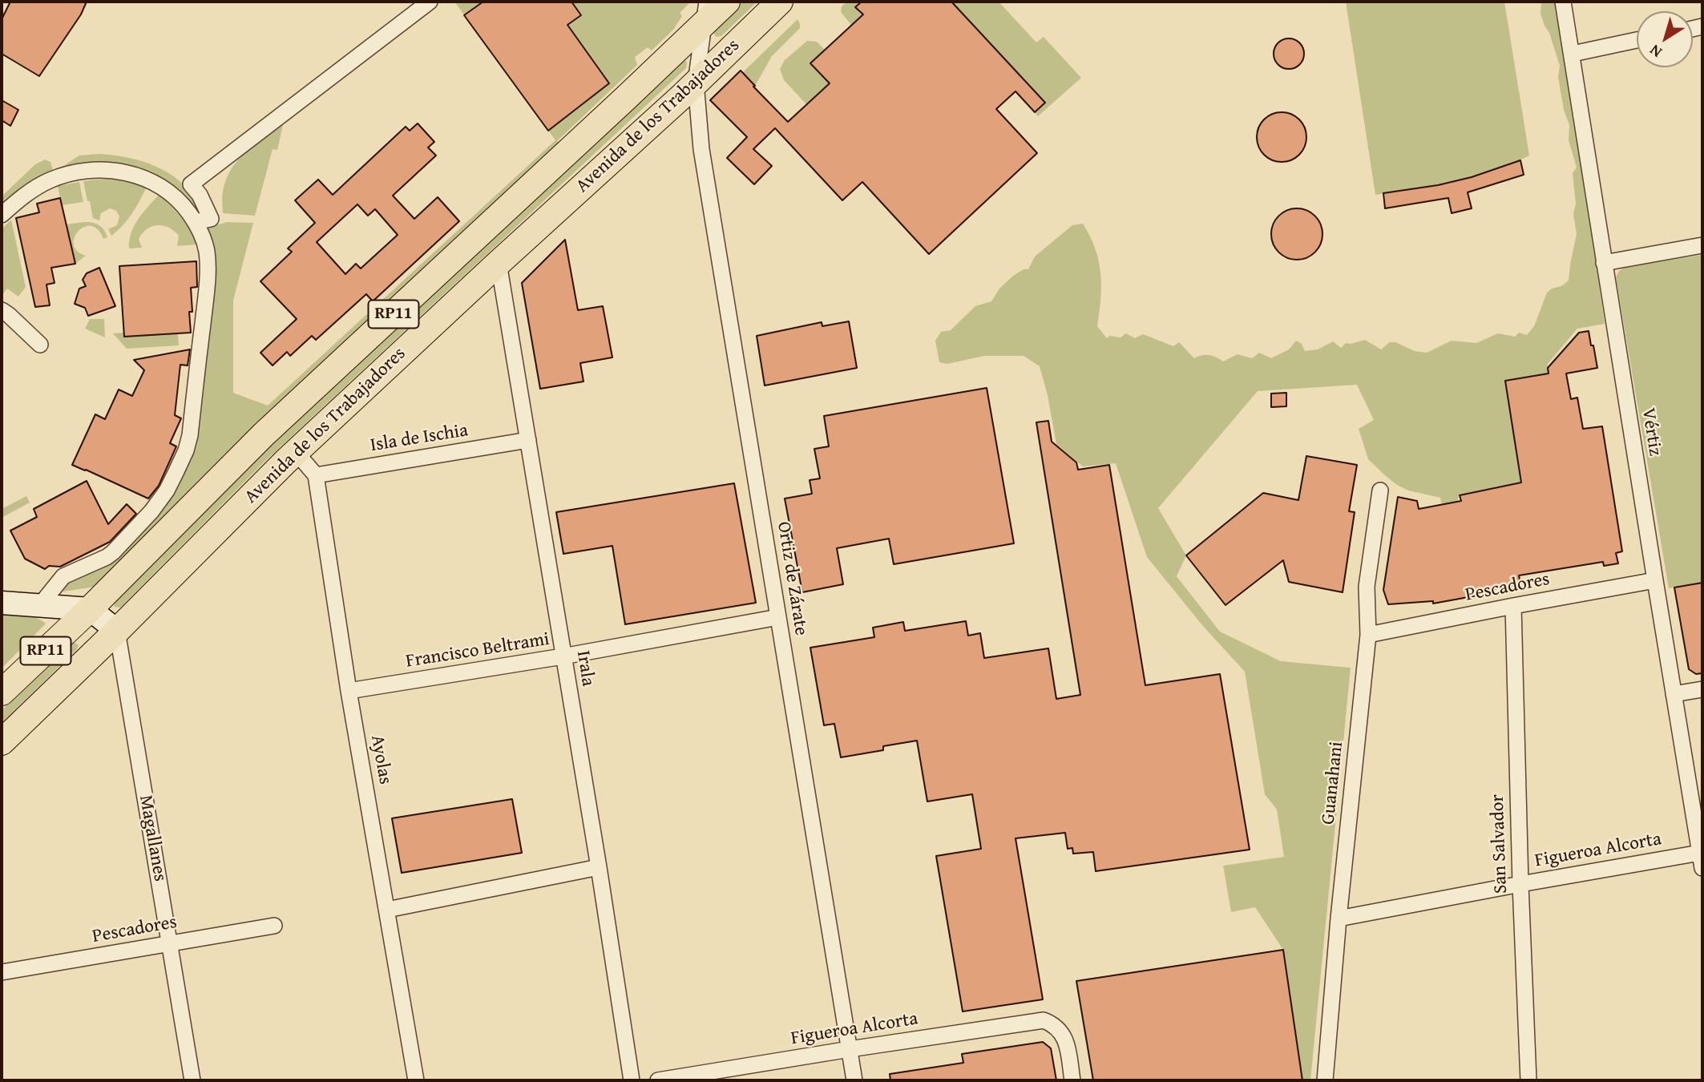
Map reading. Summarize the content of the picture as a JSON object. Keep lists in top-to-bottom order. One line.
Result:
{"streets":{"main road":["Avenida de los Trabajadores","RP11"],"street":["Vértiz","Isla de Ischia","Ortiz de Zárate","Pescadores","Francisco Beltrami","Irala","Ayolas","Guanahani","Magallanes","San Salvador","Figueroa Alcorta"]},"crossings":[["Avenida de los Trabajadores","Ortiz de Zárate"],["Avenida de los Trabajadores","Irala"],["Avenida de los Trabajadores","Magallanes"],["Vértiz","Pescadores"],["Vértiz","Figueroa Alcorta"],["Isla de Ischia","Irala"],["Isla de Ischia","Ayolas"],["Ortiz de Zárate","Francisco Beltrami"],["Ortiz de Zárate","Figueroa Alcorta"],["Pescadores","Guanahani"],["Pescadores","Magallanes"],["Pescadores","San Salvador"],["Francisco Beltrami","Irala"],["Francisco Beltrami","Ayolas"],["Guanahani","Figueroa Alcorta"],["San Salvador","Figueroa Alcorta"]],"north":"bottom left"}
